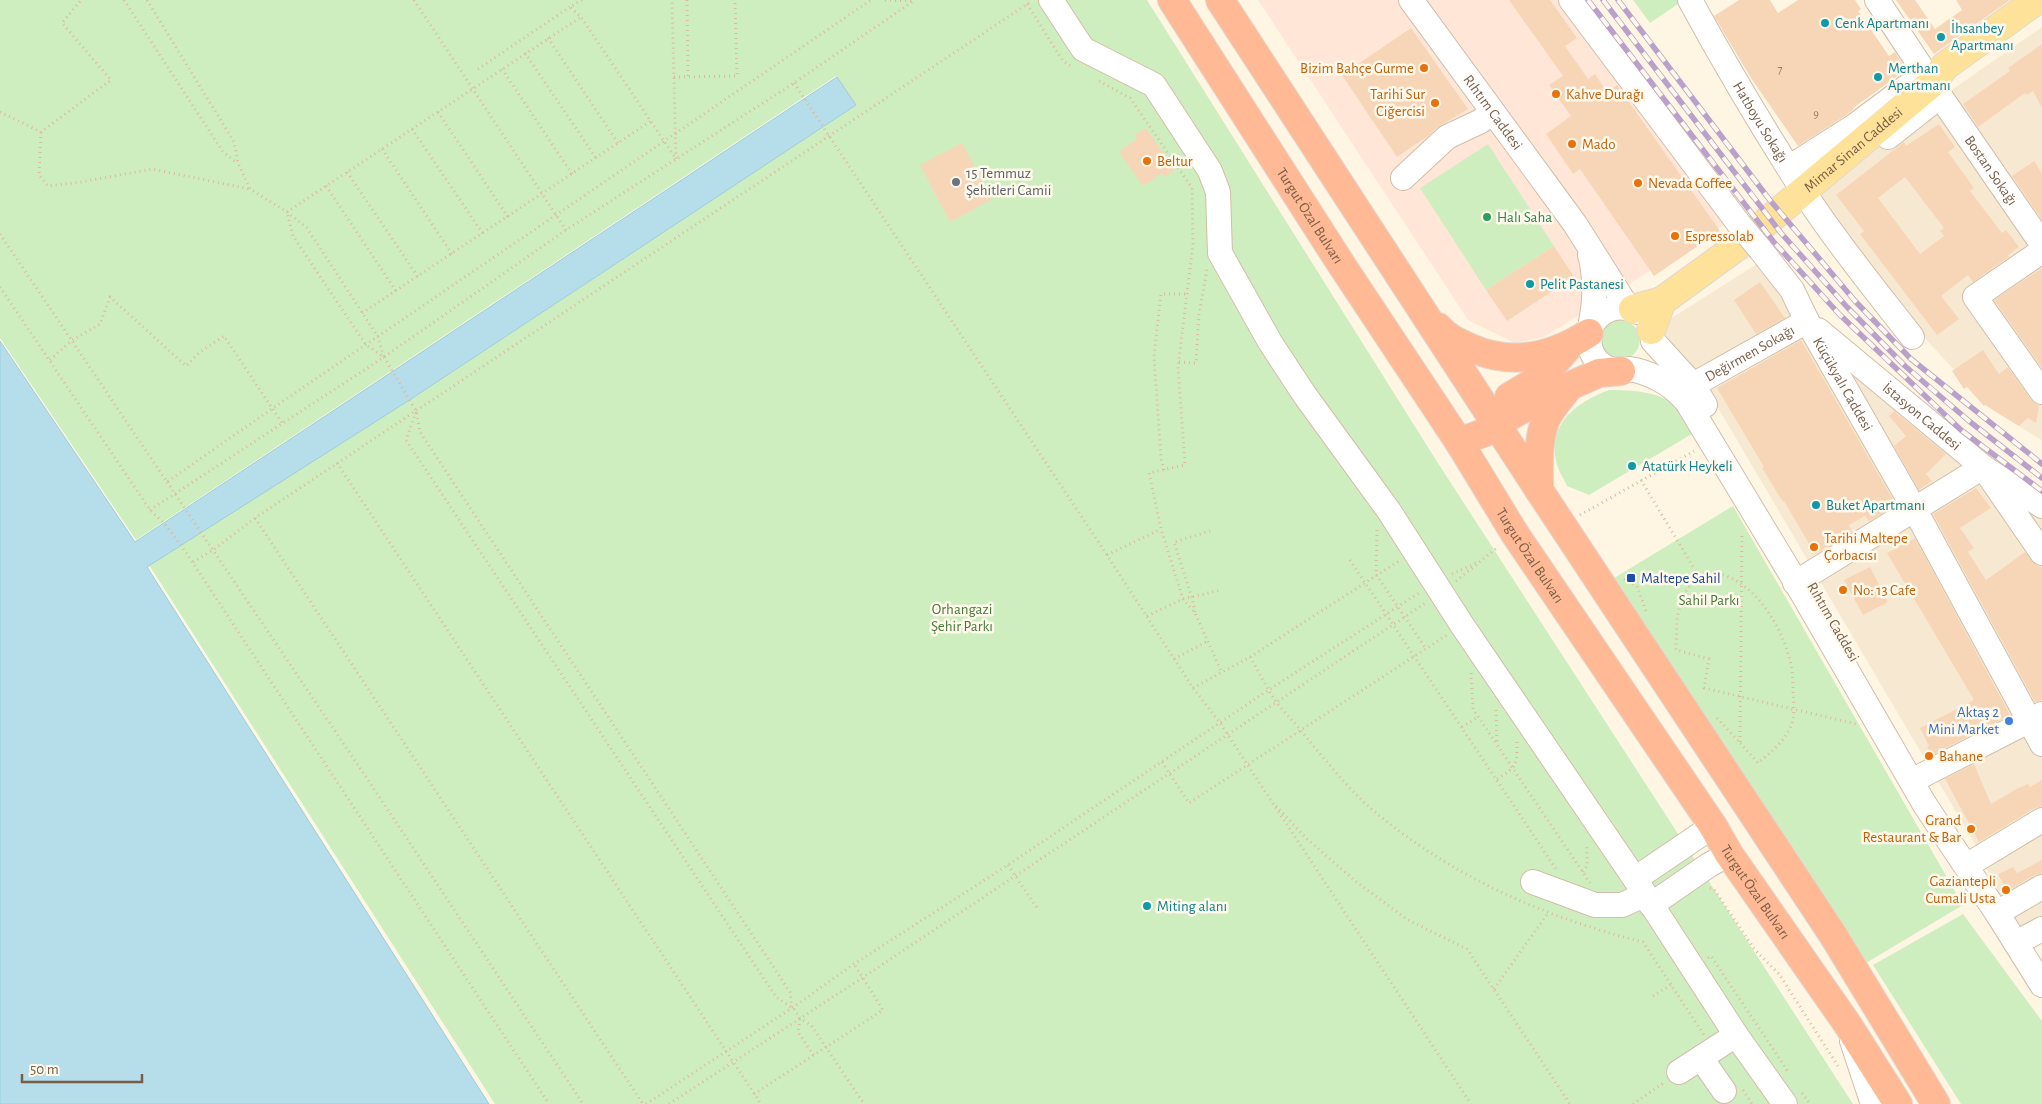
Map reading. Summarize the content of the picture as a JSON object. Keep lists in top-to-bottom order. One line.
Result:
{"streets":{"highway":["Turgut Özal Bulvarı"],"main road":["Mimar Sinan Caddesi"],"street":["Rıhtım Caddesi","Hatboyu Sokağı","Bostan Sokağı","Değirmen Sokağı","Küçükyalı Caddesi","İstasyon Caddesi"]},"crossings":[["Rıhtım Caddesi","Değirmen Sokağı"],["Hatboyu Sokağı","Mimar Sinan Caddesi"],["Mimar Sinan Caddesi","Bostan Sokağı"],["Mimar Sinan Caddesi","Küçükyalı Caddesi"],["Değirmen Sokağı","Küçükyalı Caddesi"],["Değirmen Sokağı","İstasyon Caddesi"],["Küçükyalı Caddesi","İstasyon Caddesi"]],"parks":["Sahil Parkı","Orhangazi Şehir Parkı"],"places":{"other":["Cenk Apartmanı","İhsanbey Apartmanı","Bizim Bahçe Gurme","Merthan Apartmanı","Kahve Durağı","Tarihi Sur Ciğercisi","Mado","Beltur","15 Temmuz Şehitleri Camii","Nevada Coffee","Halı Saha","Espressolab","Pelit Pastanesi","Atatürk Heykeli","Buket Apartmanı","Tarihi Maltepe Çorbacısı","No: 13 Cafe","Aktaş 2 Mini Market","Bahane","Grand Restaurant & Bar","Gaziantepli Cumali Usta","Miting alanı"],"transit":["Maltepe Sahil"]},"house_numbers":["7","9"],"scale_bar":"50 m"}
